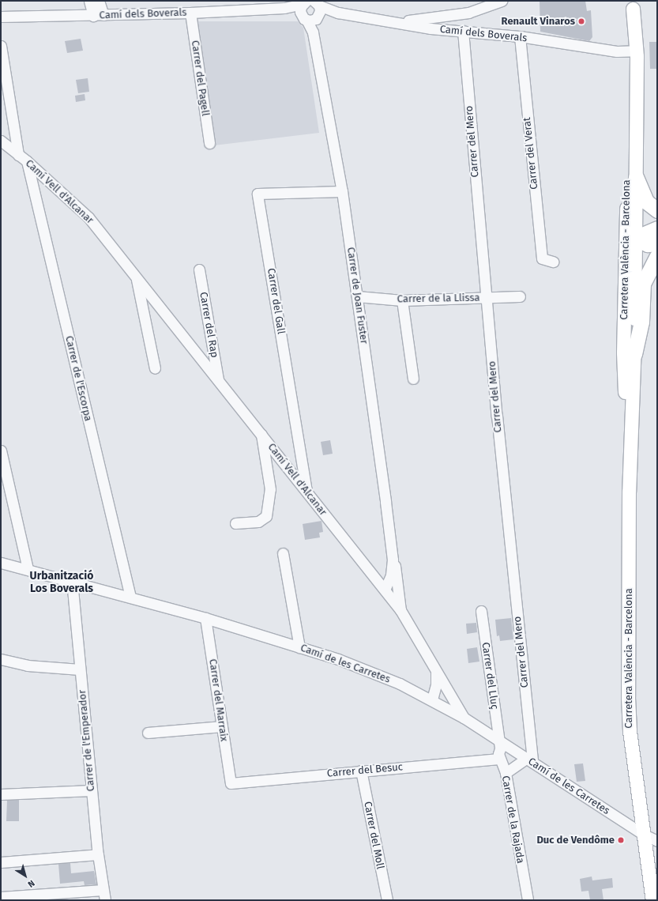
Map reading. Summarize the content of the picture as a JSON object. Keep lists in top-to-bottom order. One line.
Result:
{"streets":{"main road":["Carretera València - Barcelona"],"street":["Camí dels Boverals","Carrer del Pagell","Carrer del Mero","Carrer del Verat","Camí Vell d'Alcanar","Carrer de Joan Fuster","Carrer de la Llissa","Carrer del Gall","Carrer del Rap","Carrer de l'Escorpa","Camí de les Carretes","Carrer del Lluç","Carrer del Marraix","Carrer de l'Emperador","Carrer del Besuc","Carrer de la Rajada","Carrer del Moll"]},"crossings":[["Camí dels Boverals","Carrer del Pagell"],["Camí dels Boverals","Carrer del Mero"],["Camí dels Boverals","Carrer del Verat"],["Camí dels Boverals","Carretera València - Barcelona"],["Camí dels Boverals","Carrer de Joan Fuster"],["Carrer del Mero","Carrer de la Llissa"],["Carrer del Mero","Camí de les Carretes"],["Camí Vell d'Alcanar","Carrer de Joan Fuster"],["Camí Vell d'Alcanar","Carrer del Gall"],["Camí Vell d'Alcanar","Carrer del Rap"],["Camí Vell d'Alcanar","Carrer de l'Escorpa"],["Camí Vell d'Alcanar","Camí de les Carretes"],["Carretera València - Barcelona","Camí de les Carretes"],["Carrer de Joan Fuster","Carrer de la Llissa"],["Carrer de Joan Fuster","Carrer del Gall"],["Carrer de l'Escorpa","Camí de les Carretes"],["Camí de les Carretes","Carrer del Lluç"],["Camí de les Carretes","Carrer del Marraix"],["Camí de les Carretes","Carrer de l'Emperador"],["Camí de les Carretes","Carrer de la Rajada"],["Carrer del Lluç","Carrer de la Rajada"],["Carrer del Marraix","Carrer del Besuc"],["Carrer del Besuc","Carrer de la Rajada"],["Carrer del Besuc","Carrer del Moll"]],"districts":["Urbanització Los Boverals"],"places":["Renault Vinaros","Duc de Vendôme"],"north":"bottom right"}
